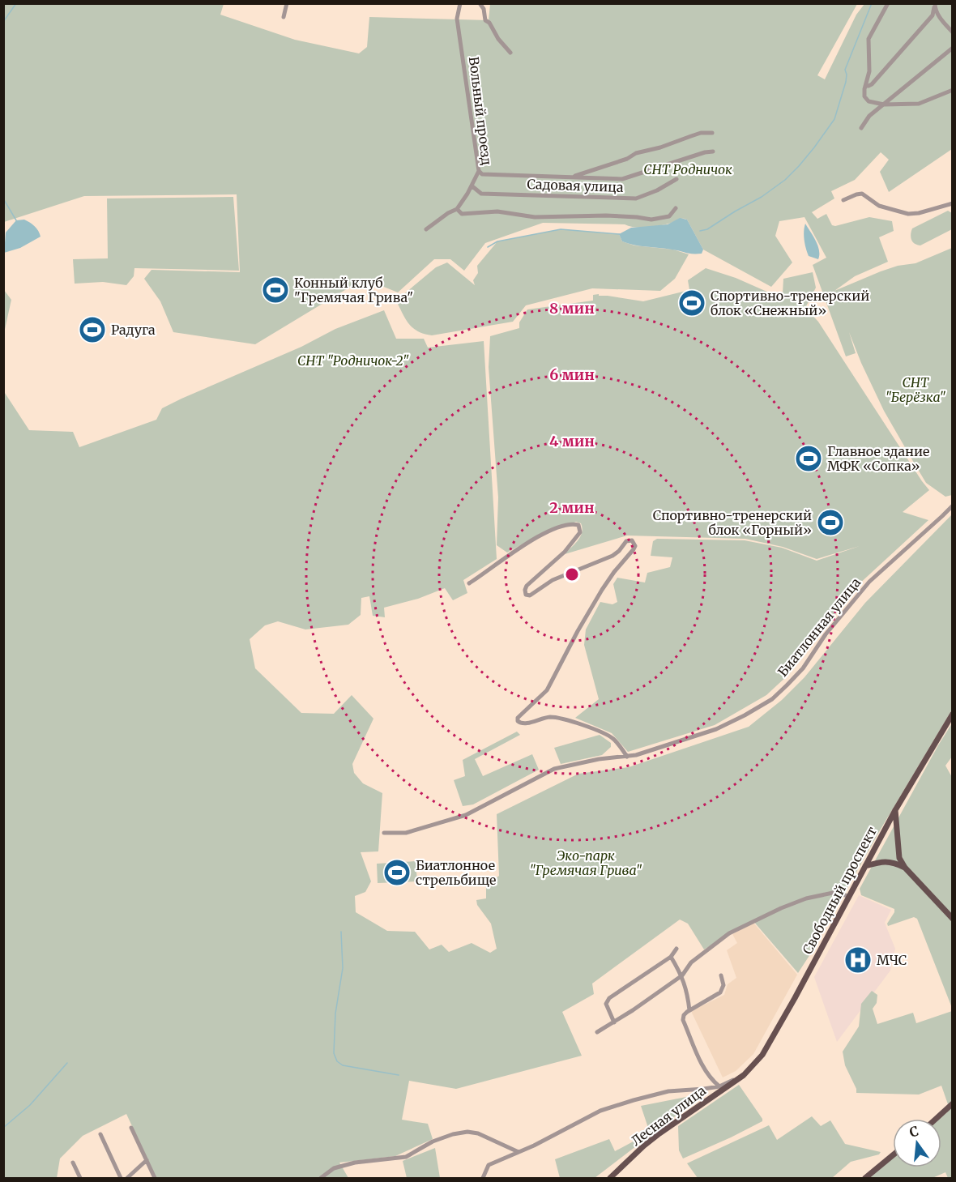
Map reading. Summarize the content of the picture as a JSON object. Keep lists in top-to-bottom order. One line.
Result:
{"streets":{"main road":["Свободный проспект","Лесная улица"],"street":["Вольный проезд","Садовая улица","Биатлонная улица"]},"crossings":[["Вольный проезд","Садовая улица"],["Свободный проспект","Лесная улица"]],"parks":["СНТ Родничок","СНТ \"Родничок-2\"","СНТ \"Берёзка\"","Эко-парк \"Гремячая Грива\""],"places":{"sports":["Конный клуб \"Гремячая Грива\"","Спортивно-тренерский блок «Снежный»","Радуга","Главное здание МФК «Сопка»","Спортивно-тренерский блок «Горный»","Биатлонное стрельбище"],"hospital":["МЧС"]},"north":"top","rings":["8 мин","6 мин","4 мин","2 мин"]}
